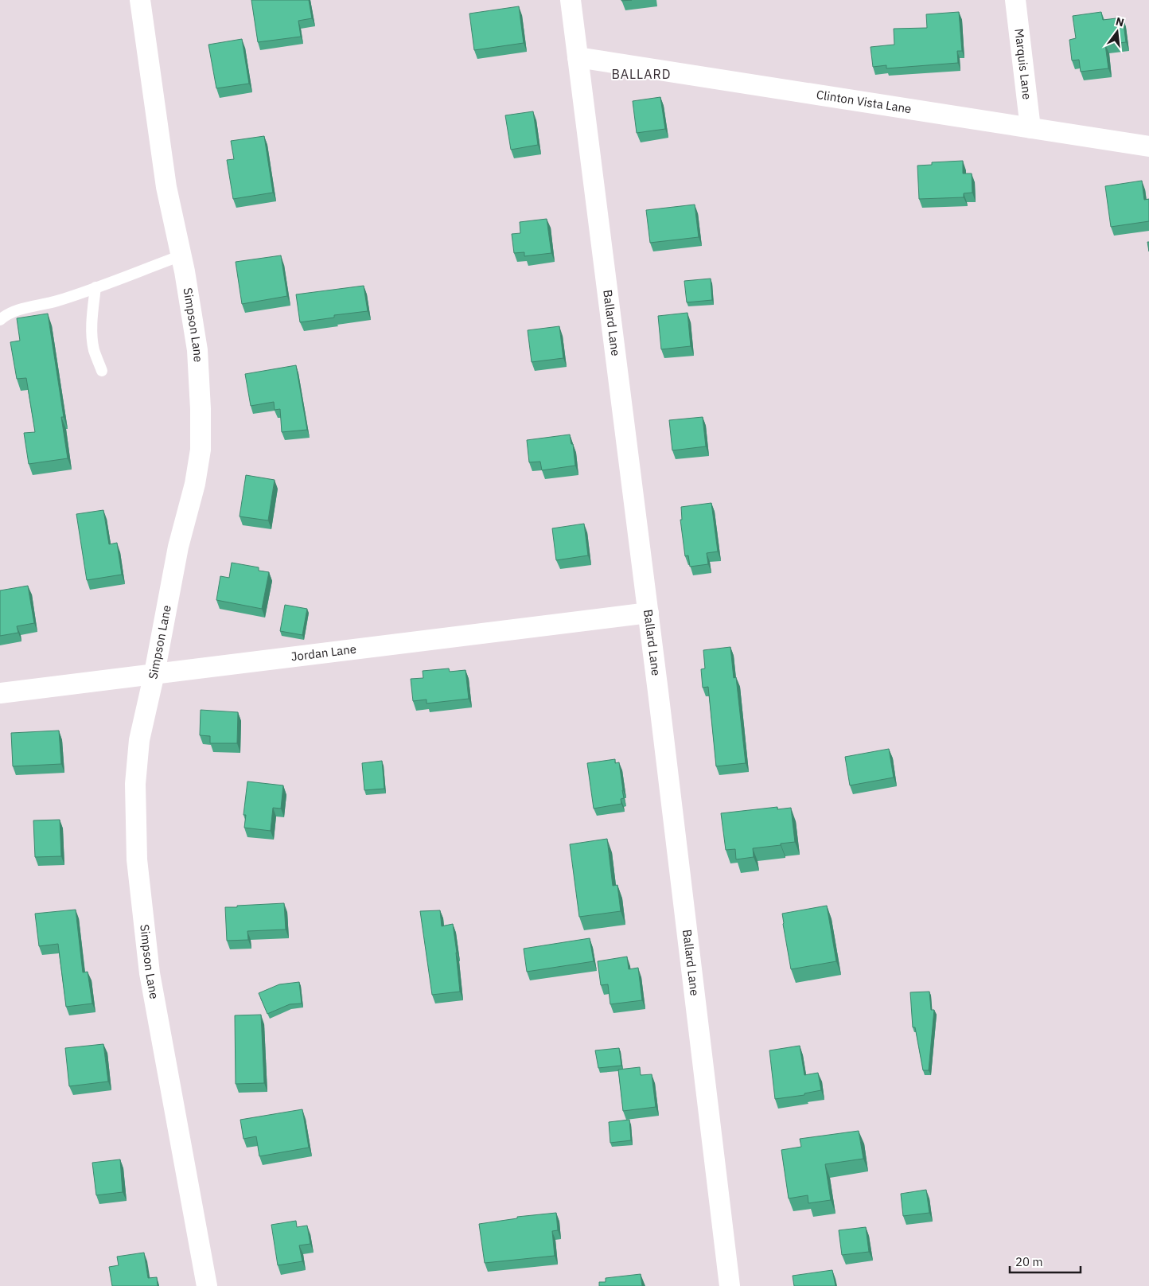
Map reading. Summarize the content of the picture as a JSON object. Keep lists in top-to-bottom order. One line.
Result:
{"streets":{"street":["Marquis Lane","Clinton Vista Lane","Ballard Lane","Simpson Lane","Jordan Lane"]},"crossings":[["Marquis Lane","Clinton Vista Lane"],["Clinton Vista Lane","Ballard Lane"],["Ballard Lane","Jordan Lane"],["Simpson Lane","Jordan Lane"]],"districts":["BALLARD"],"scale_bar":"20 m","north":"top"}
